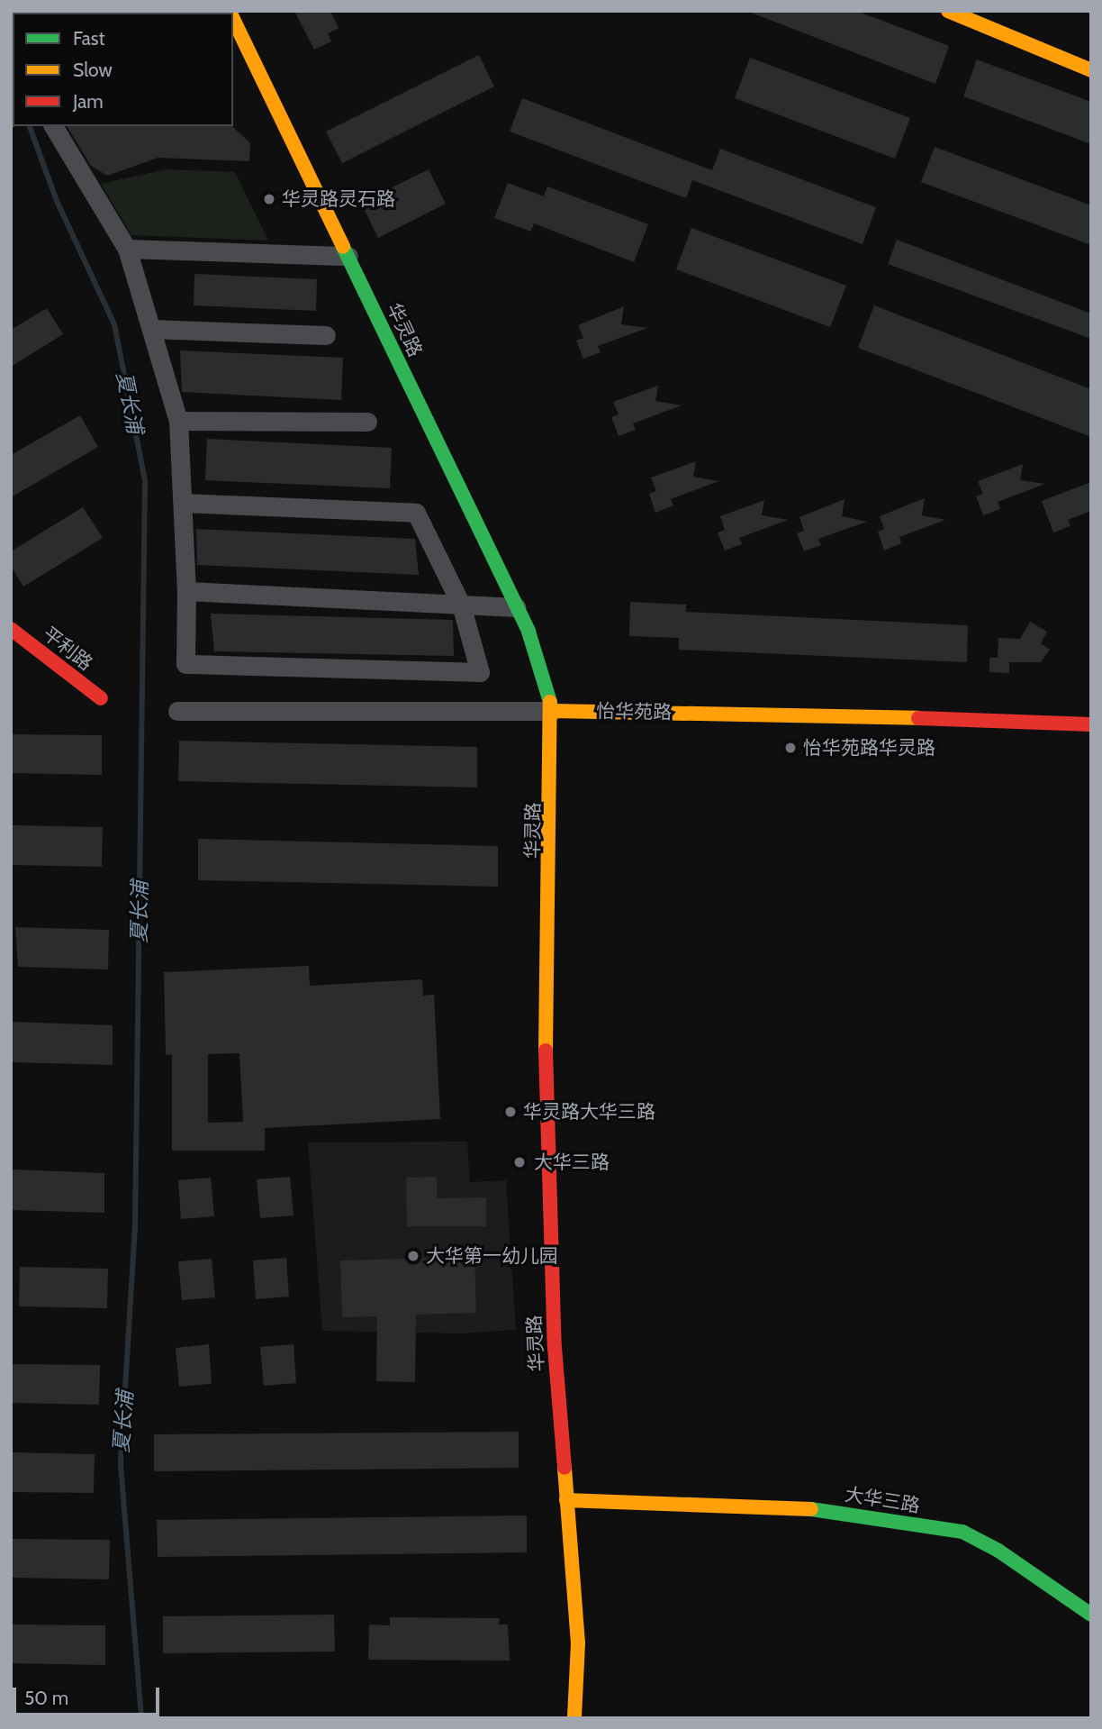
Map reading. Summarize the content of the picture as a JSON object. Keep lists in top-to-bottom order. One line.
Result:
{"streets":{"main road":["华灵路","平利路","怡华苑路","大华三路"]},"crossings":[["华灵路","怡华苑路"],["华灵路","大华三路"]],"water":["夏长浦"],"places":["华灵路灵石路","怡华苑路华灵路","华灵路大华三路","大华三路","大华第一幼儿园"],"legend":["Fast","Slow","Jam"],"scale_bar":"50 m"}
